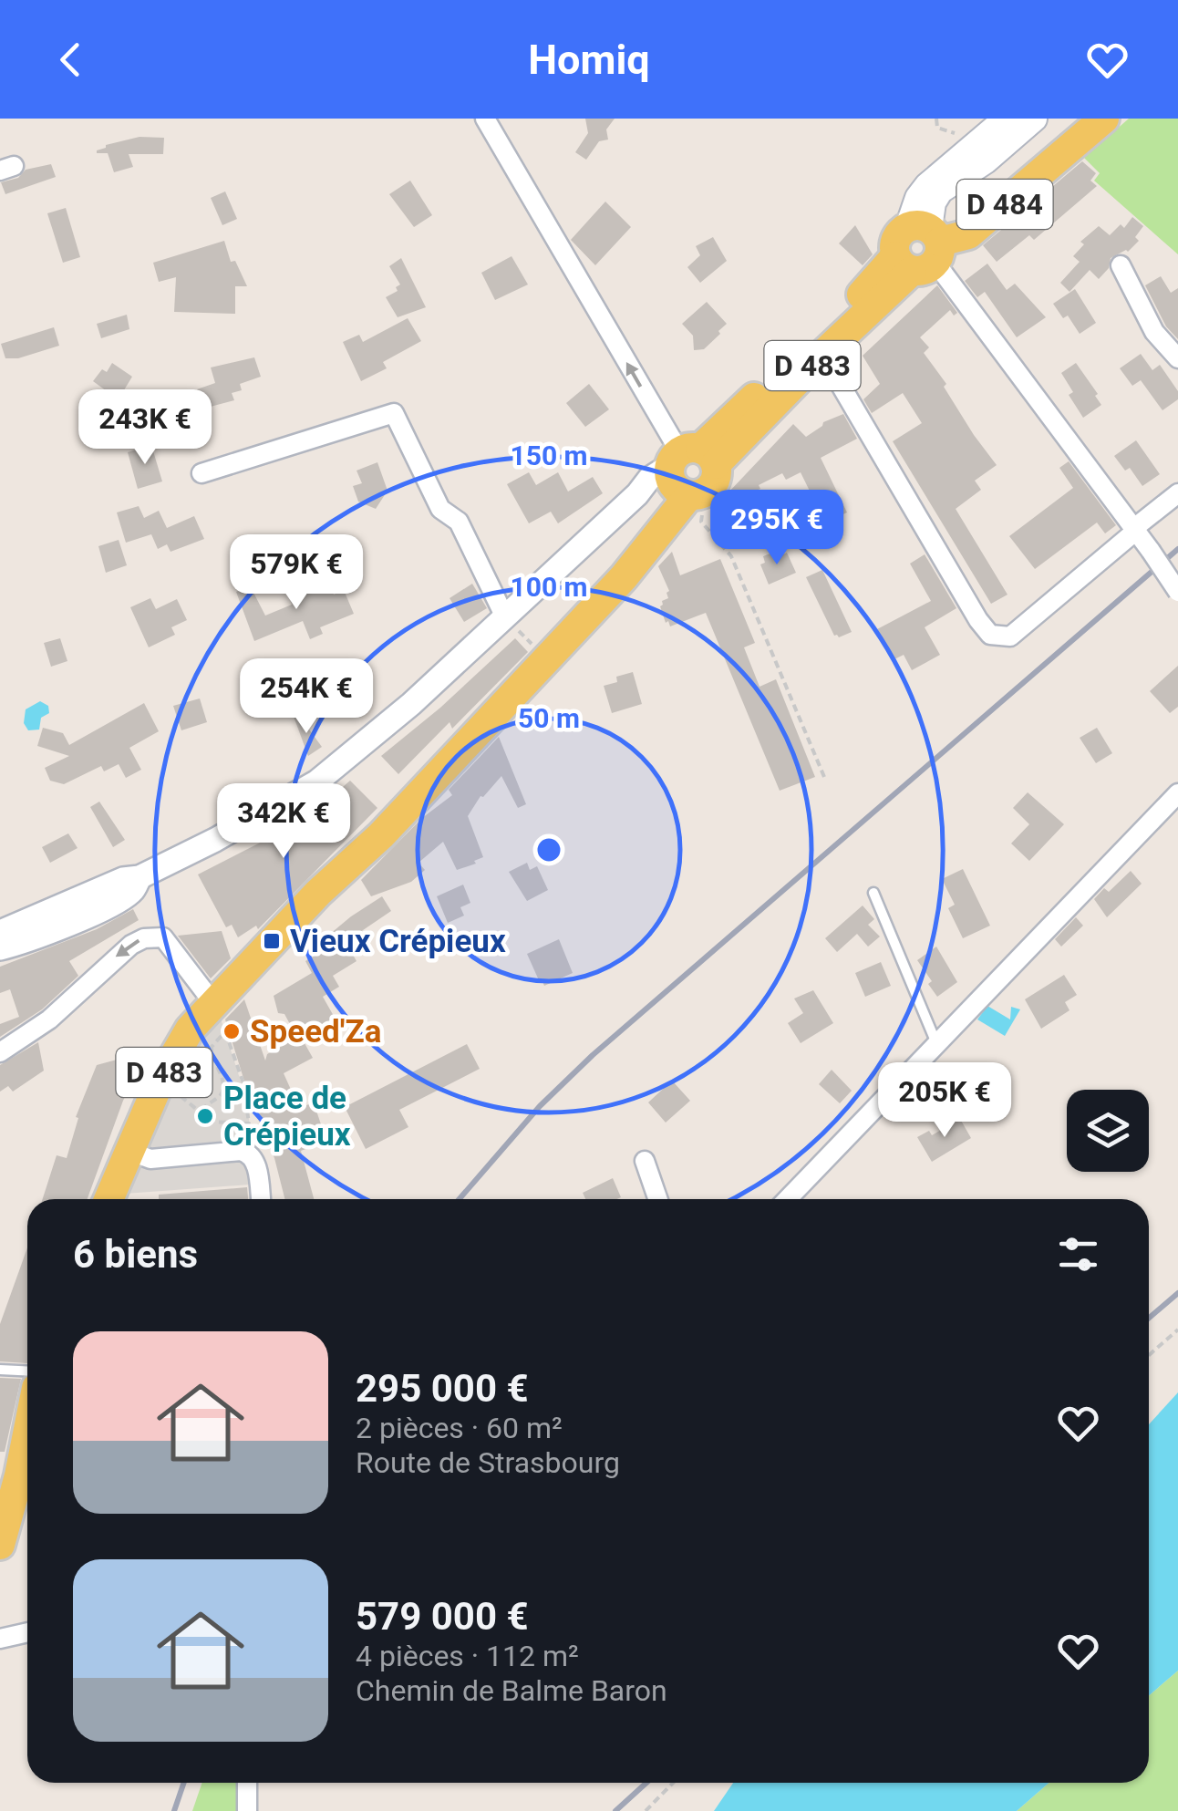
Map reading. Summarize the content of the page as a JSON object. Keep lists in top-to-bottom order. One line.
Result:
{"streets":{"main road":["D 484","D 483"]},"crossings":[["D 484","D 483"]],"places":{"transit":["Vieux Crépieux"],"other":["Speed'Za","Place de Crépieux"]},"page":{"header":"Homiq","price":["243K €","295K €","579K €","254K €","342K €","205K €"],"heading":"6 biens","list":[{"name":"295 000 €","note":"2 pièces · 60 m² · Route de Strasbourg"},{"name":"579 000 €","note":"4 pièces · 112 m² · Chemin de Balme Baron"}]},"rings":["150 m","100 m","50 m"]}
